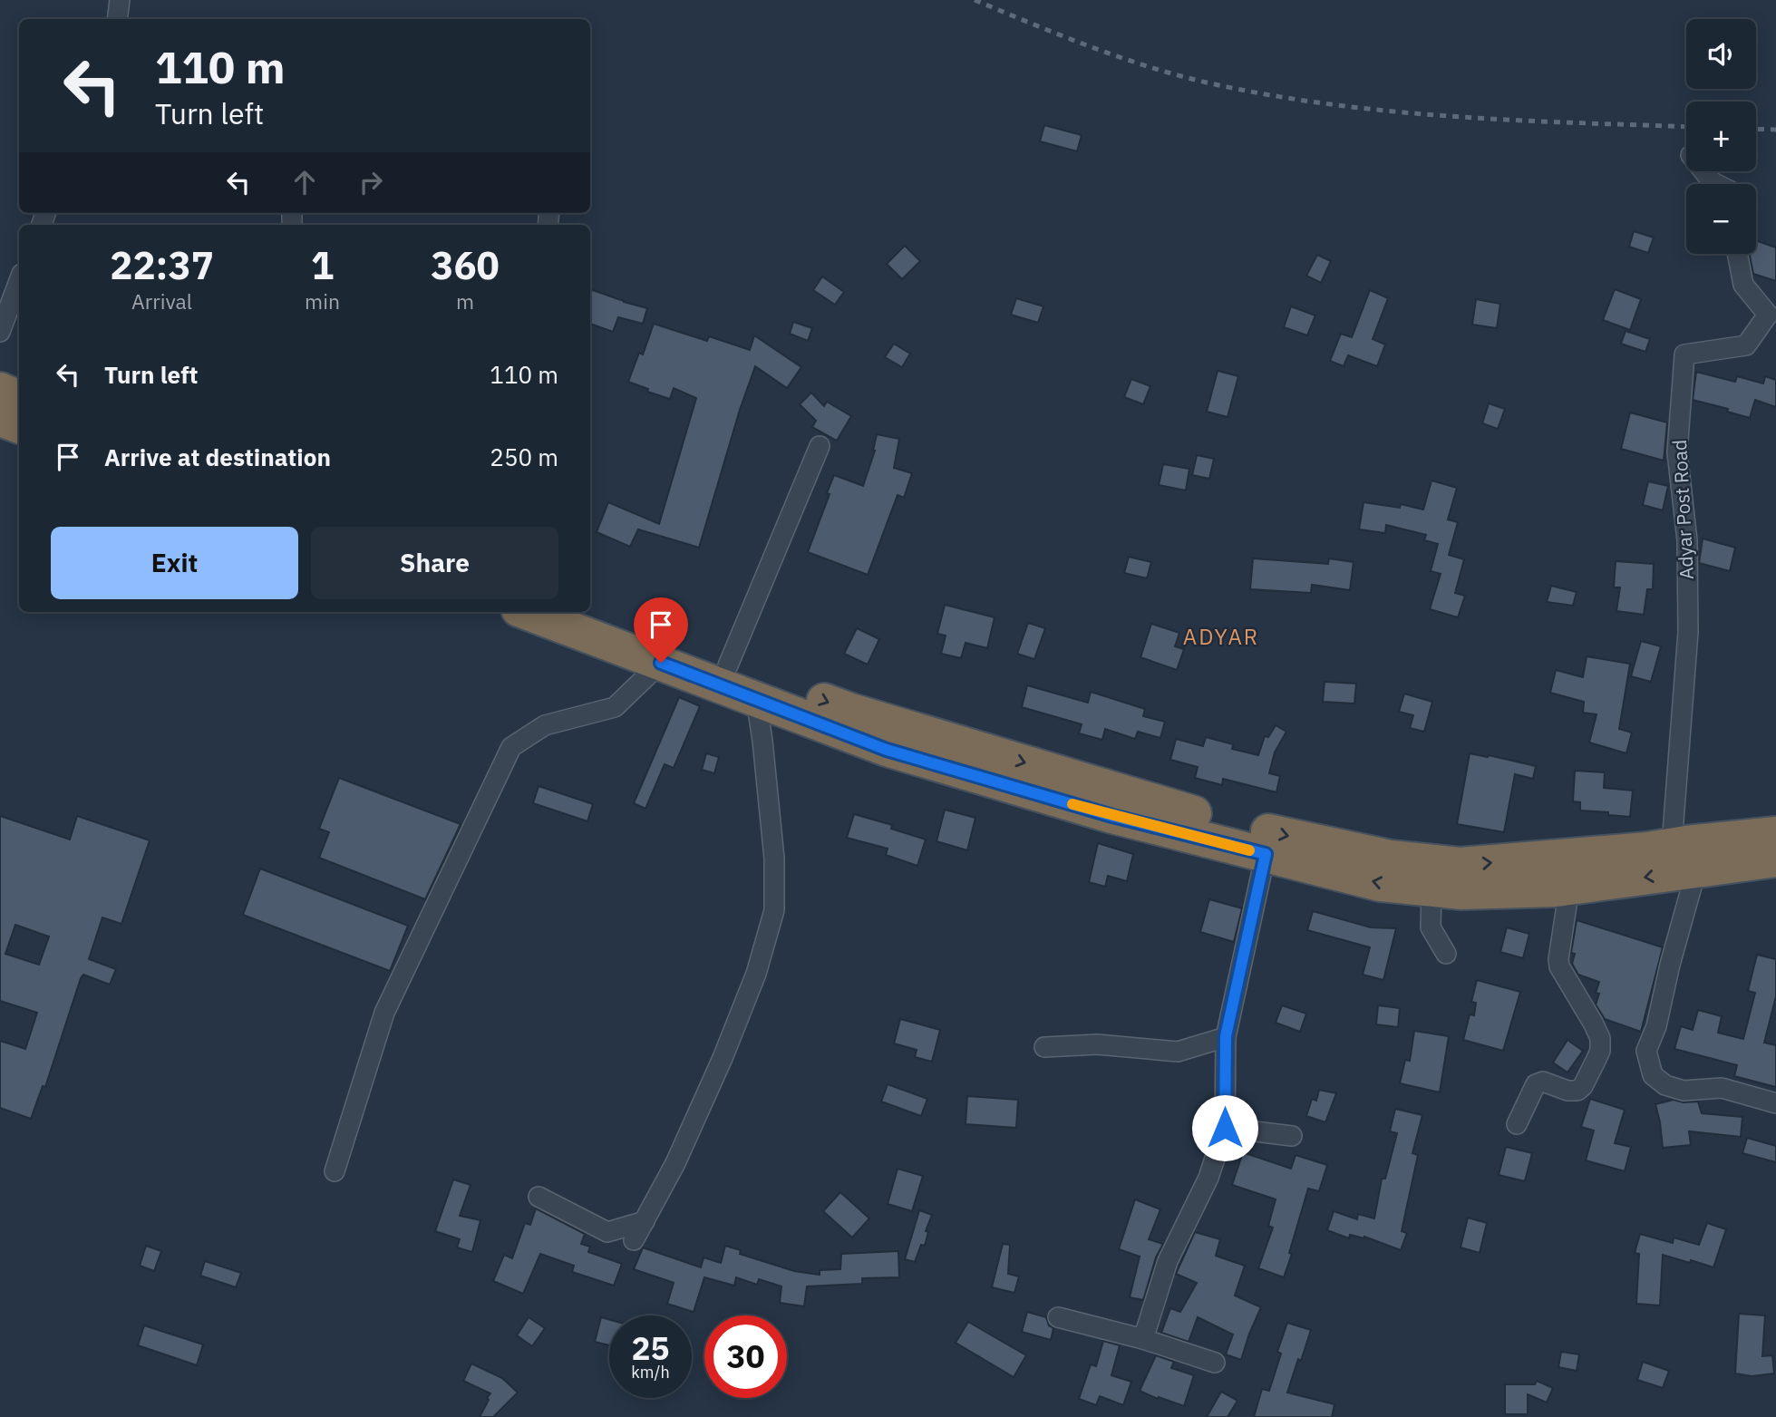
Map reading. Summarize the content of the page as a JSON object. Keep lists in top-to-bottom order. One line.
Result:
{"streets":{"street":["Adyar Post Road"]},"districts":["ADYAR"],"page":{"map_buttons":["+","−"],"turn":["110 m","Turn left"],"eta":["22:37","Arrival","1","min","360","m"],"list":[{"name":"Turn left","value":"110 m"},{"name":"Arrive at destination","value":"250 m"}],"buttons":["Exit","Share"],"speed":"25 km/h","limit":"30"}}
